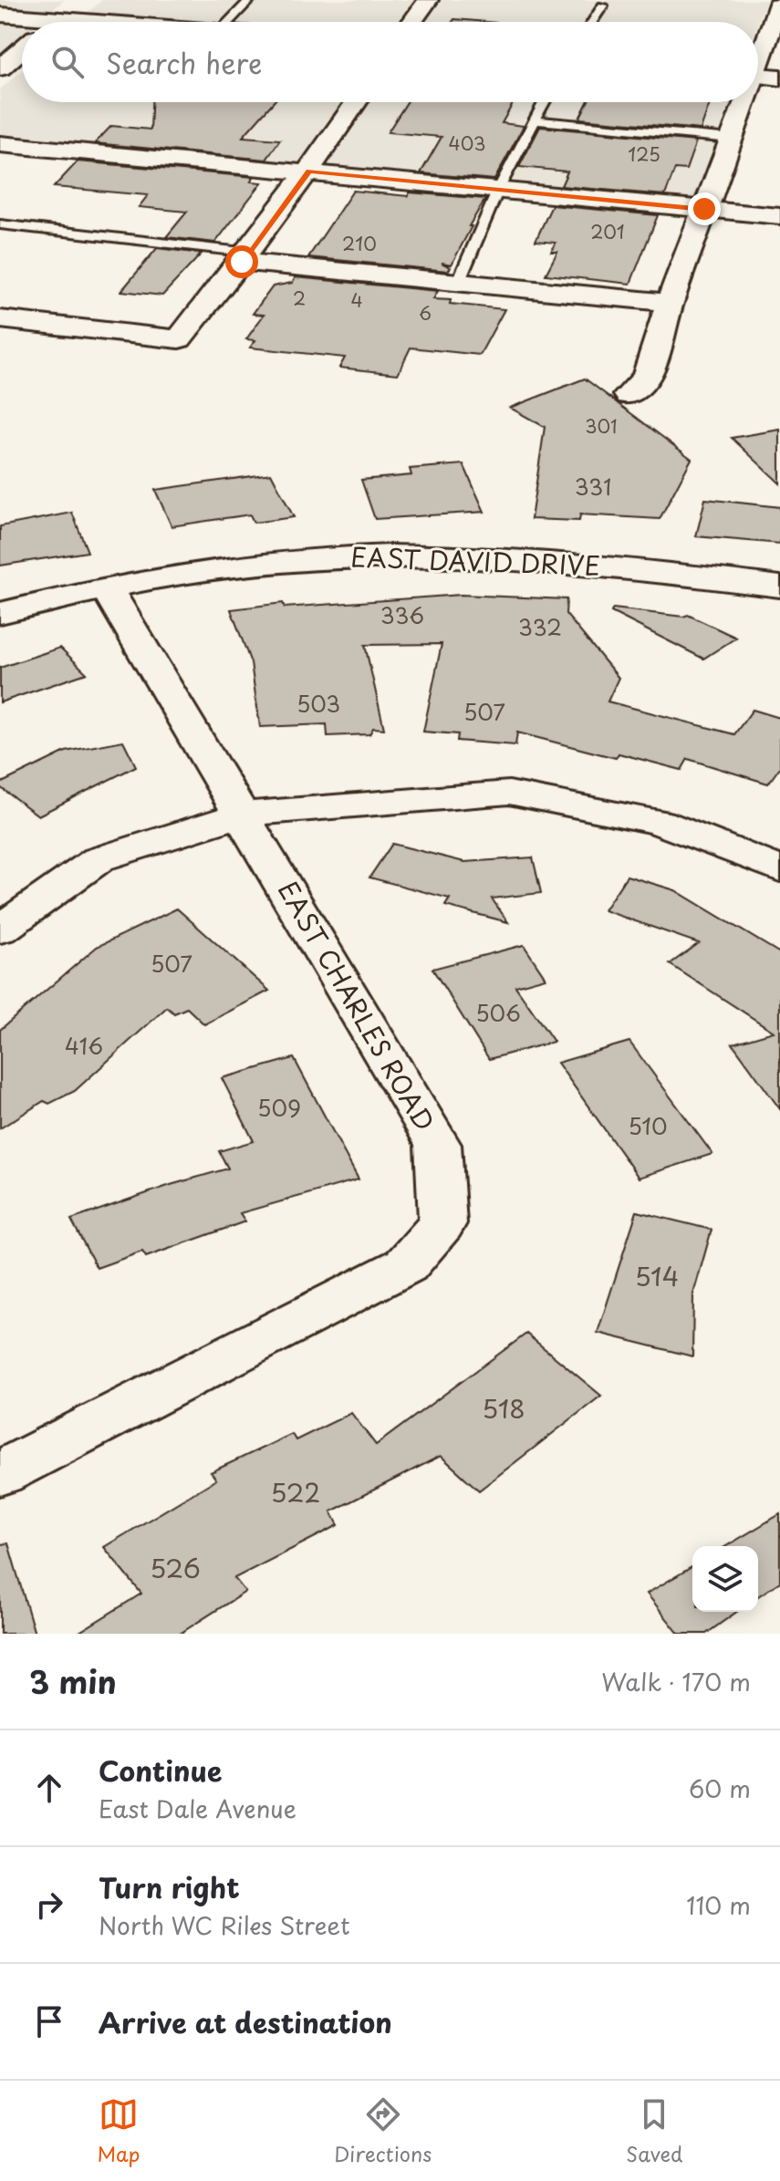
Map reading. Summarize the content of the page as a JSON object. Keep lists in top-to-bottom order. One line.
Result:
{"streets":{"street":["EAST DAVID DRIVE","EAST CHARLES ROAD"]},"crossings":[["EAST DAVID DRIVE","EAST CHARLES ROAD"]],"house_numbers":["403","125","201","210","2","4","6","301","331","336","332","503","507","507","506","416","509","510","514","518","522","526"],"page":{"search":"Search here","heading":["3 min","Walk · 170 m"],"list":[["Continue","East Dale Avenue","60 m"],["Turn right","North WC Riles Street","110 m"],"Arrive at destination"],"nav":["Map","Directions","Saved"]}}
